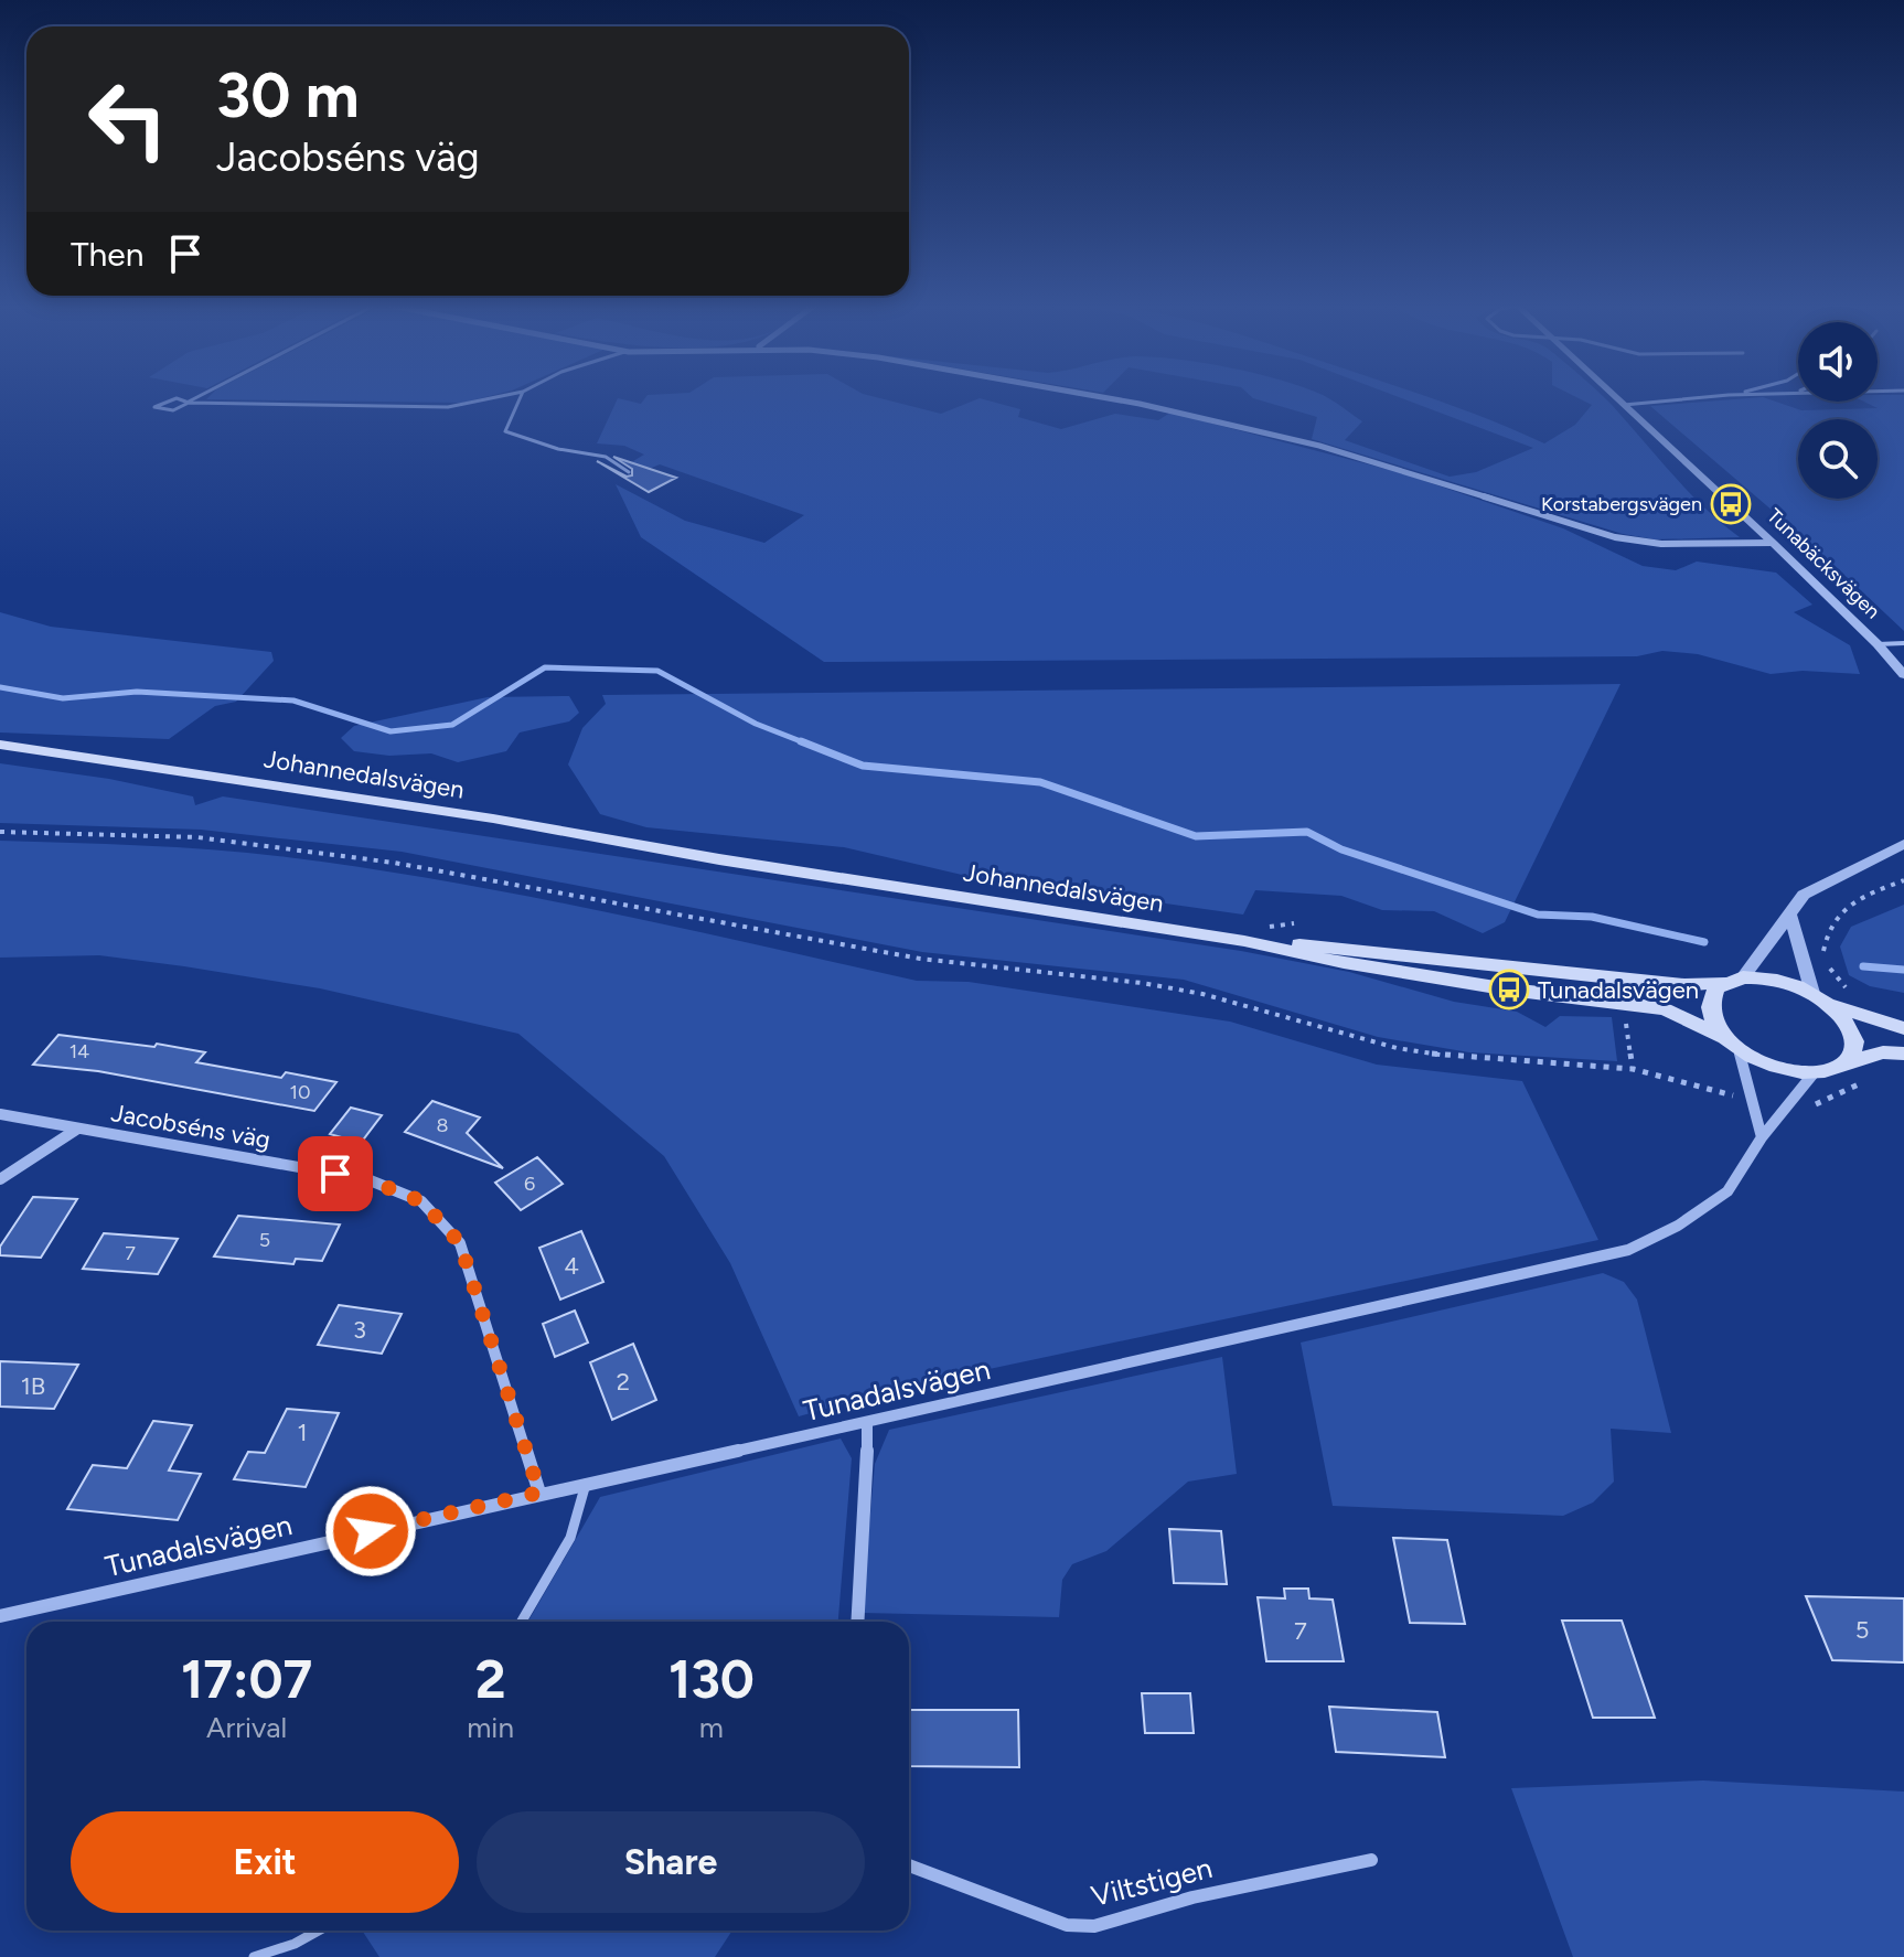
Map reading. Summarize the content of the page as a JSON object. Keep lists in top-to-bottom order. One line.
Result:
{"streets":{"main road":["Johannedalsvägen"],"street":["Tunabäcksvägen","Jacobséns väg","Tunadalsvägen","Viltstigen"]},"crossings":[["Johannedalsvägen","Tunadalsvägen"],["Jacobséns väg","Tunadalsvägen"]],"places":{"bus stop":["Korstabergsvägen","Tunadalsvägen"]},"house_numbers":["14","10","8","6","5","7","4","3","2","1B","1","5","7"],"page":{"turn":["30 m","Jacobséns väg"],"then":"Then","eta":["17:07","Arrival","2","min","130","m"],"buttons":["Exit","Share"]}}
